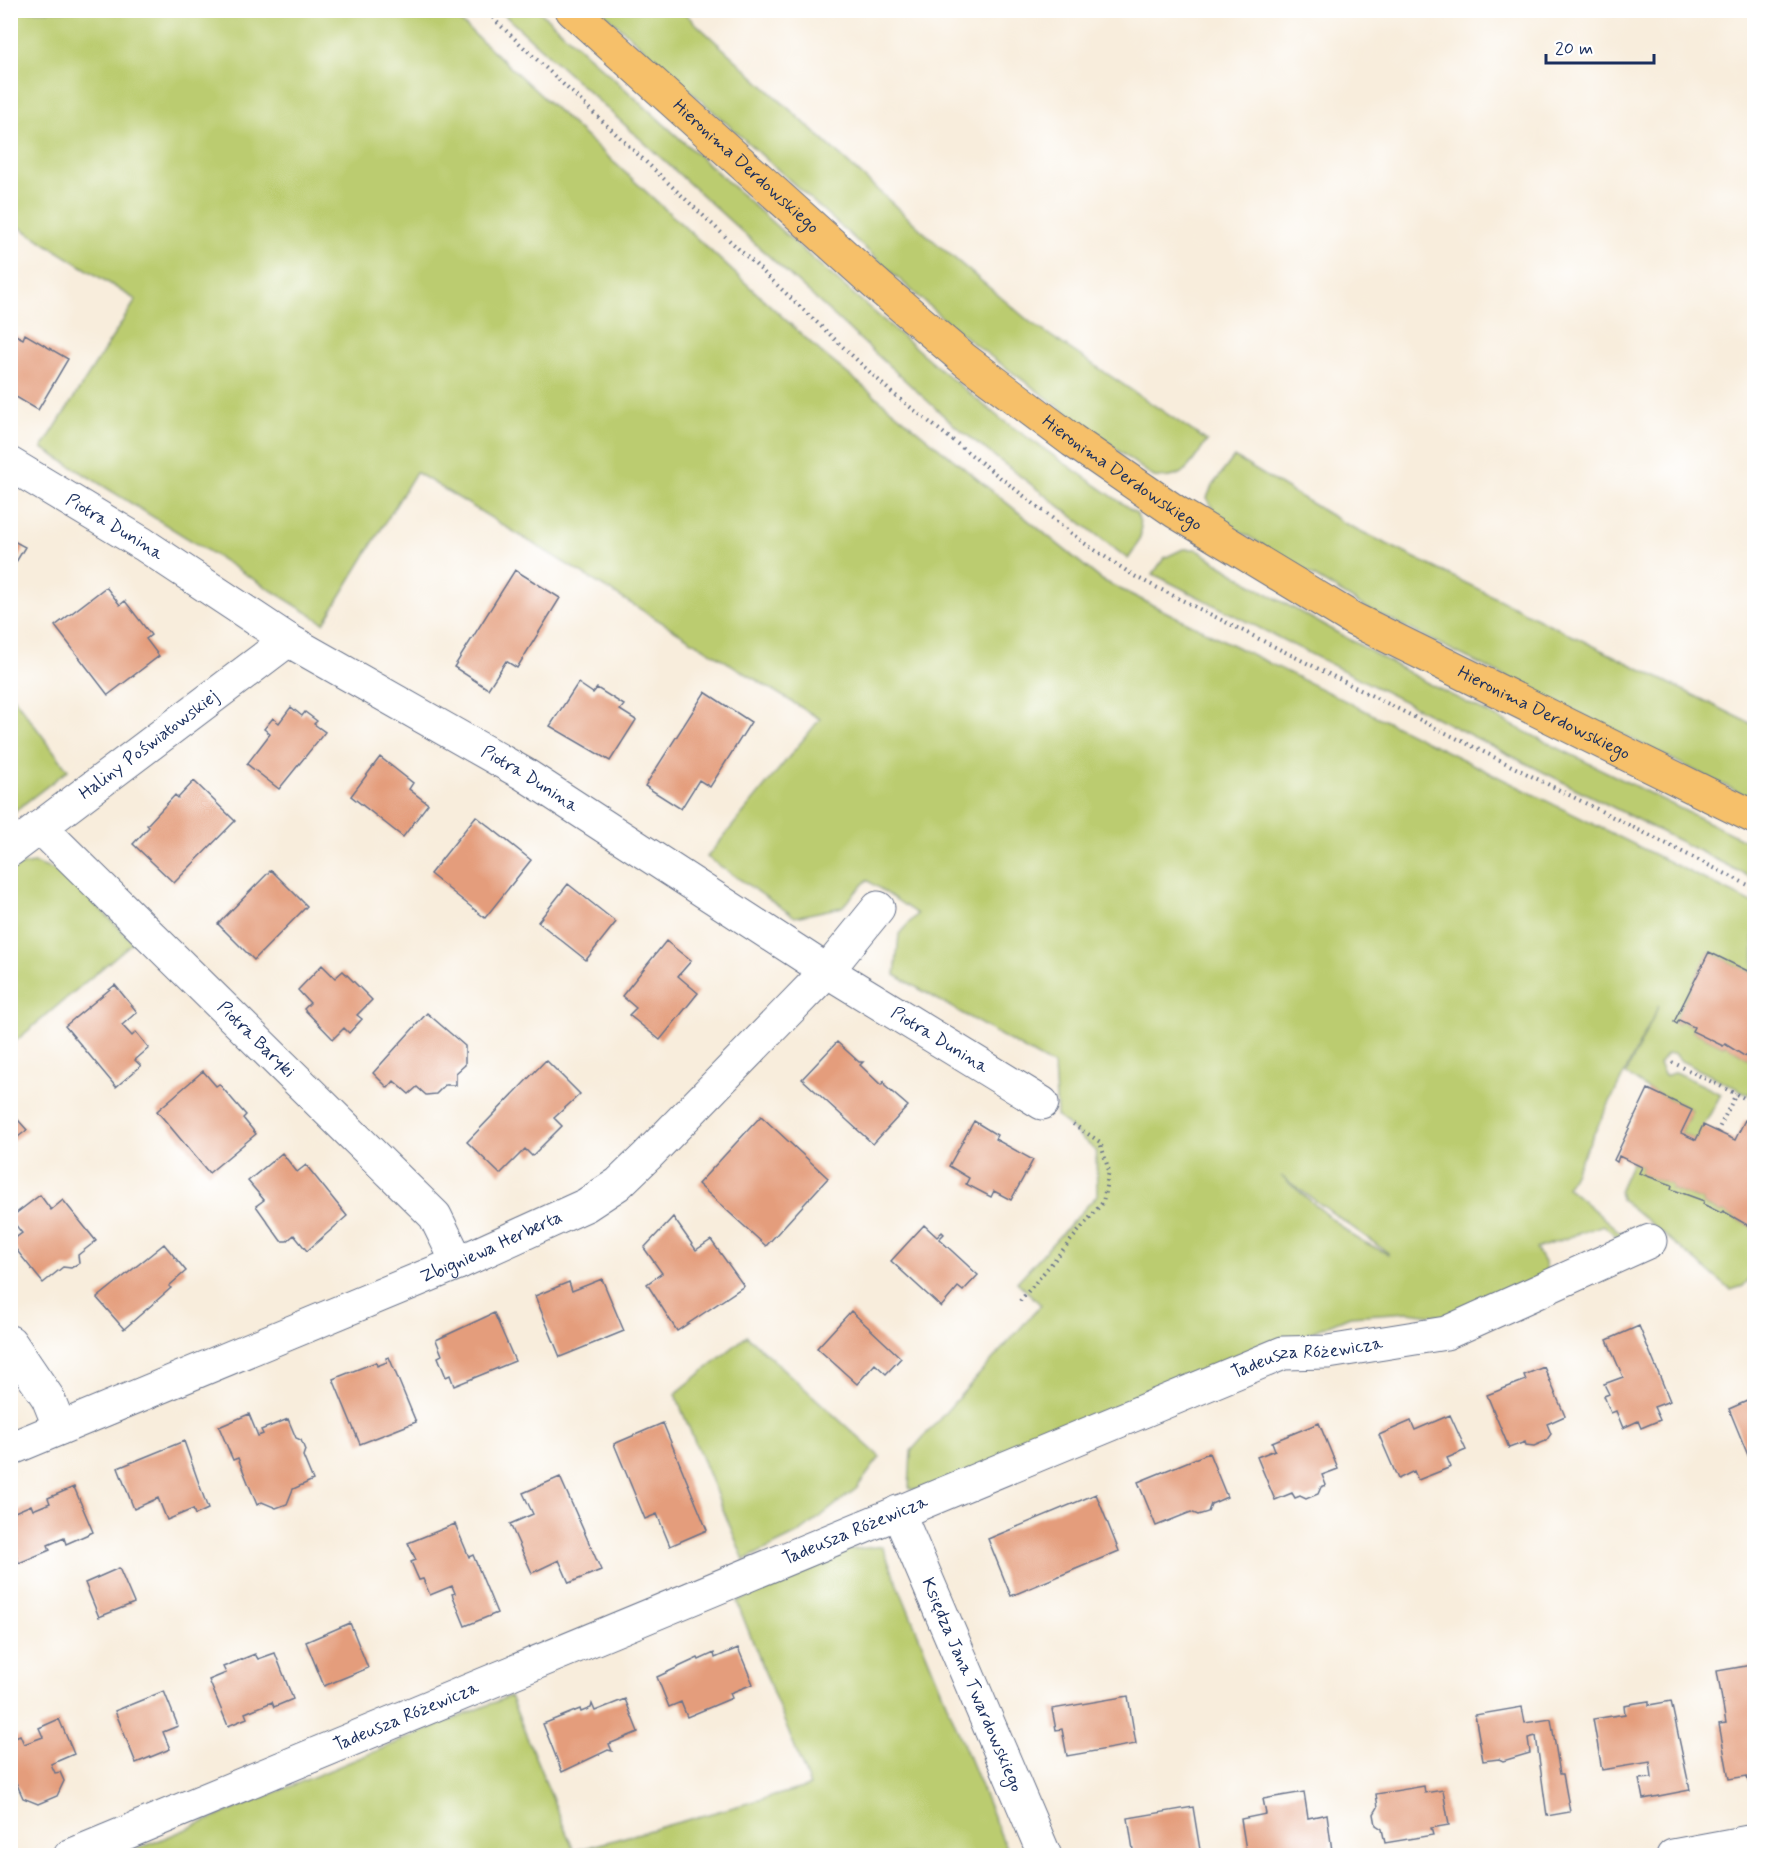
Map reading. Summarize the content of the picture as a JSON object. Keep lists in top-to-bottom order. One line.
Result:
{"streets":{"main road":["Hieronima Derdowskiego"],"street":["Piotra Dunina","Haliny Poświatowskiej","Piotra Baryki","Zbigniewa Herberta","Tadeusza Różewicza","Księdza Jana Twardowskiego"]},"crossings":[["Piotra Dunina","Haliny Poświatowskiej"],["Piotra Dunina","Zbigniewa Herberta"],["Haliny Poświatowskiej","Piotra Baryki"],["Piotra Baryki","Zbigniewa Herberta"],["Tadeusza Różewicza","Księdza Jana Twardowskiego"]],"scale_bar":"20 m"}
